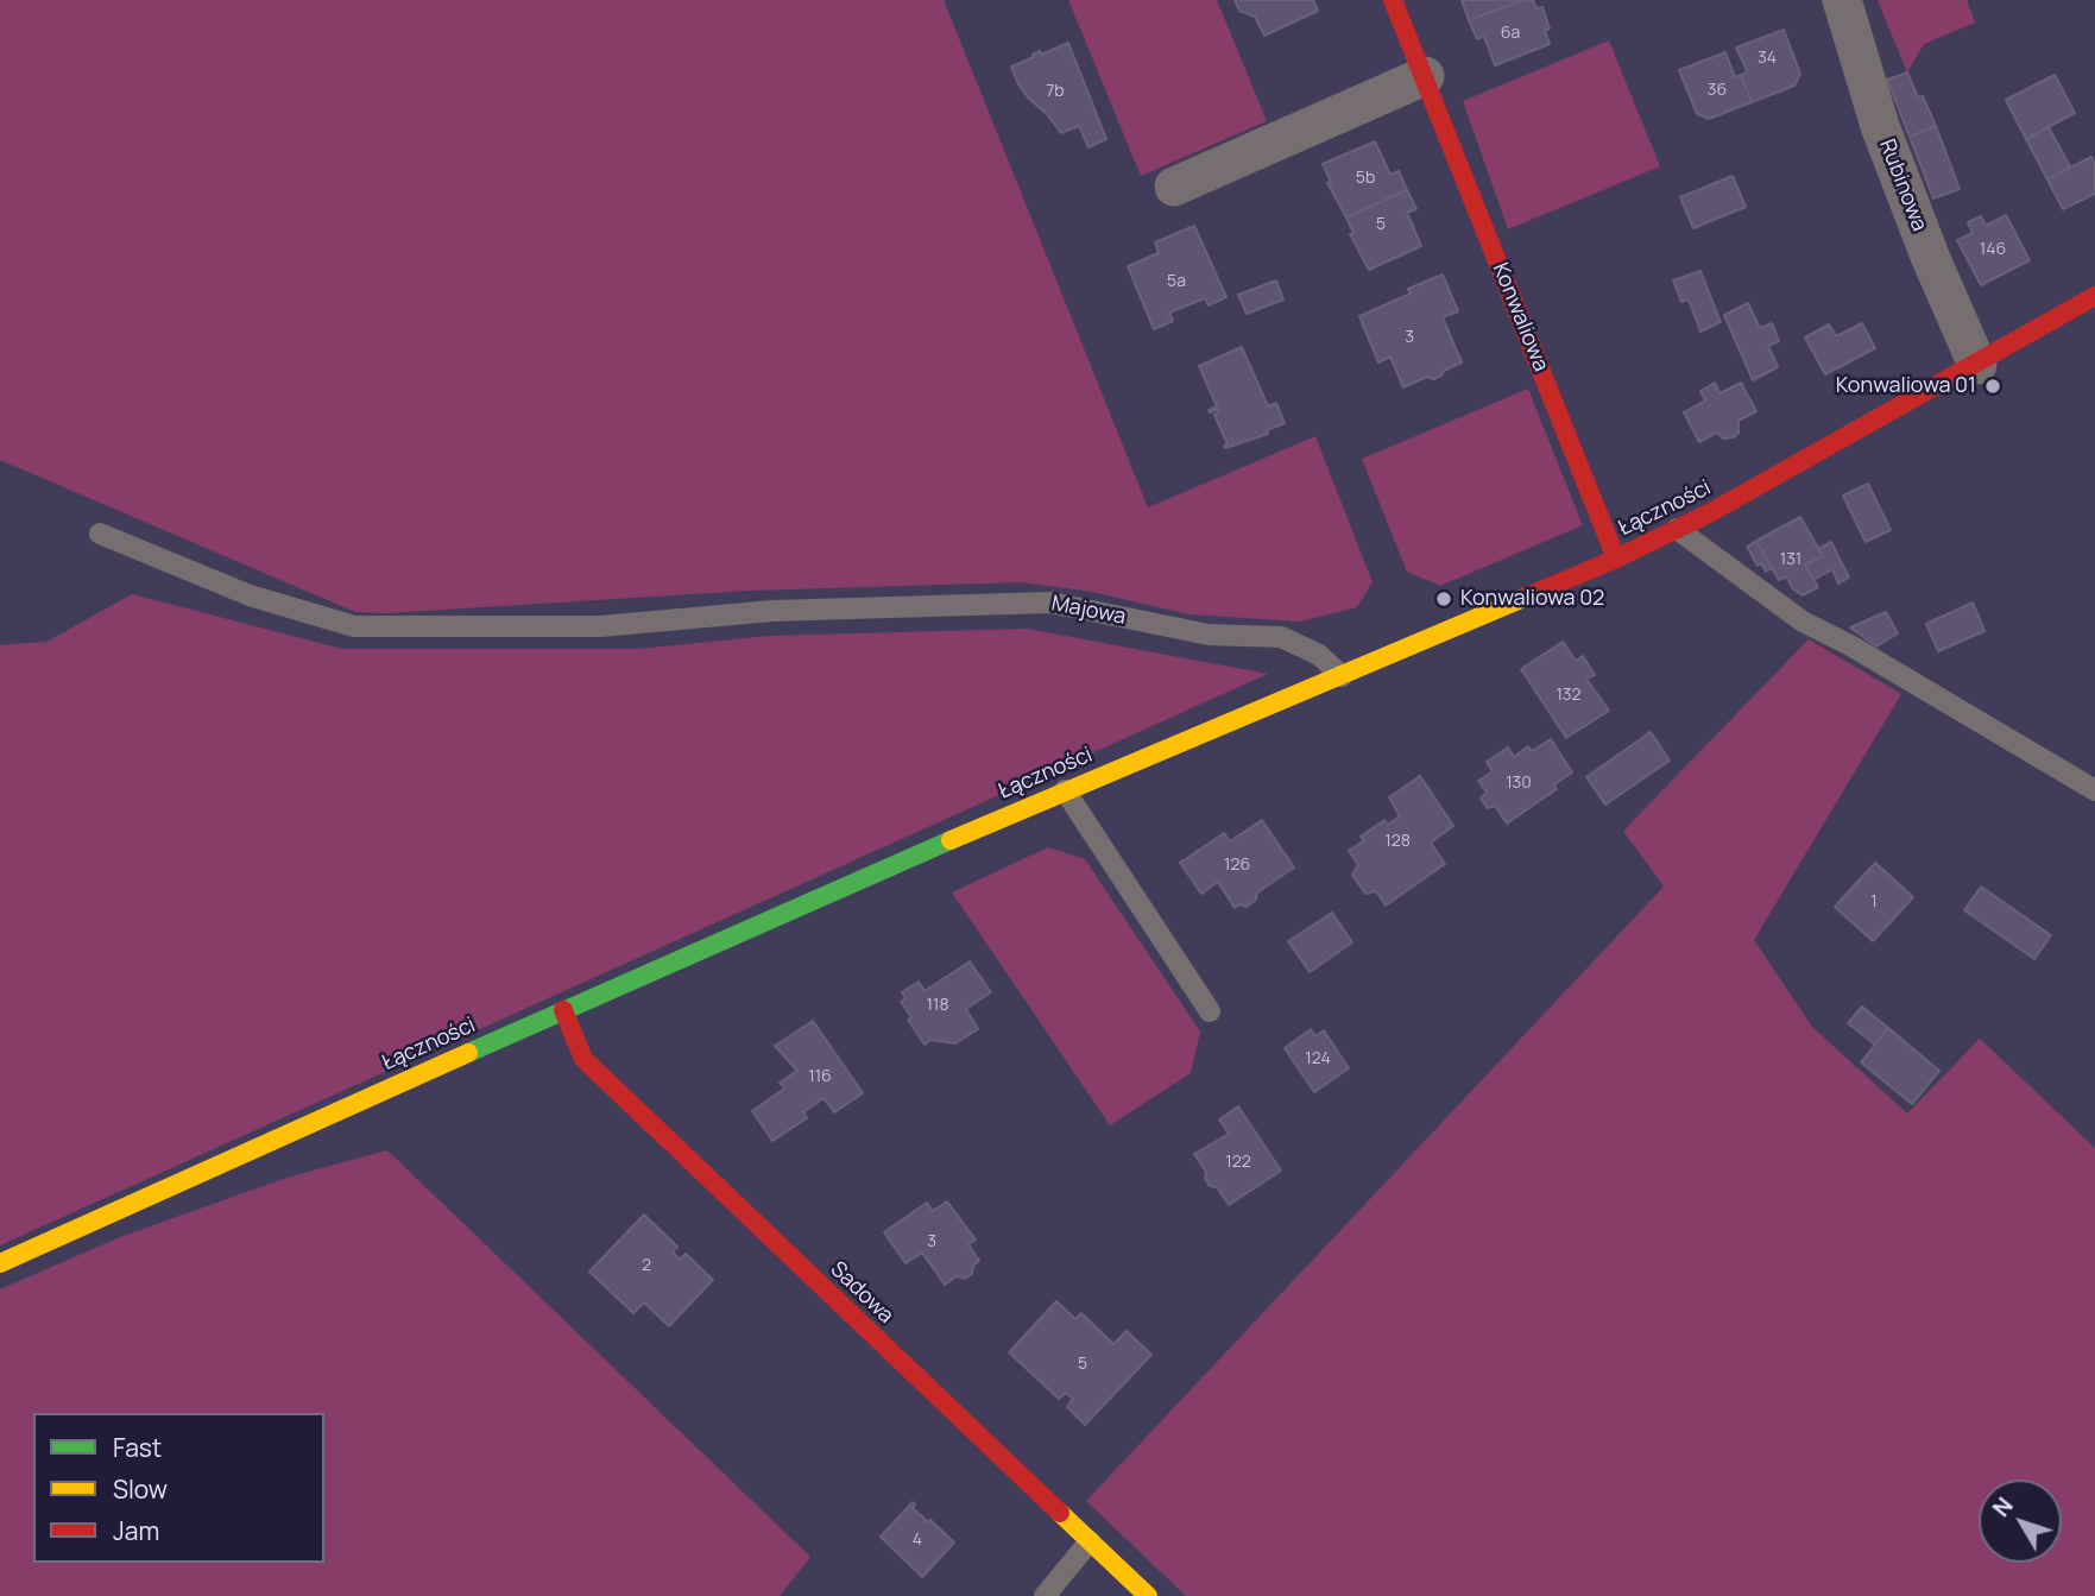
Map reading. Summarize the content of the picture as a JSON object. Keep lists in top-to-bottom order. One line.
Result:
{"streets":{"street":["Rubinowa","Konwaliowa","Łączności","Sadowa"],"lane":["Majowa"]},"crossings":[["Rubinowa","Łączności"],["Konwaliowa","Łączności"],["Łączności","Majowa"],["Łączności","Sadowa"]],"places":["Konwaliowa 01","Konwaliowa 02"],"house_numbers":["6a","34","36","7b","5b","5","146","5a","3","131","132","130","128","126","1","118","124","116","122","3","2","5","4"],"legend":["Fast","Slow","Jam"],"north":"top left"}
